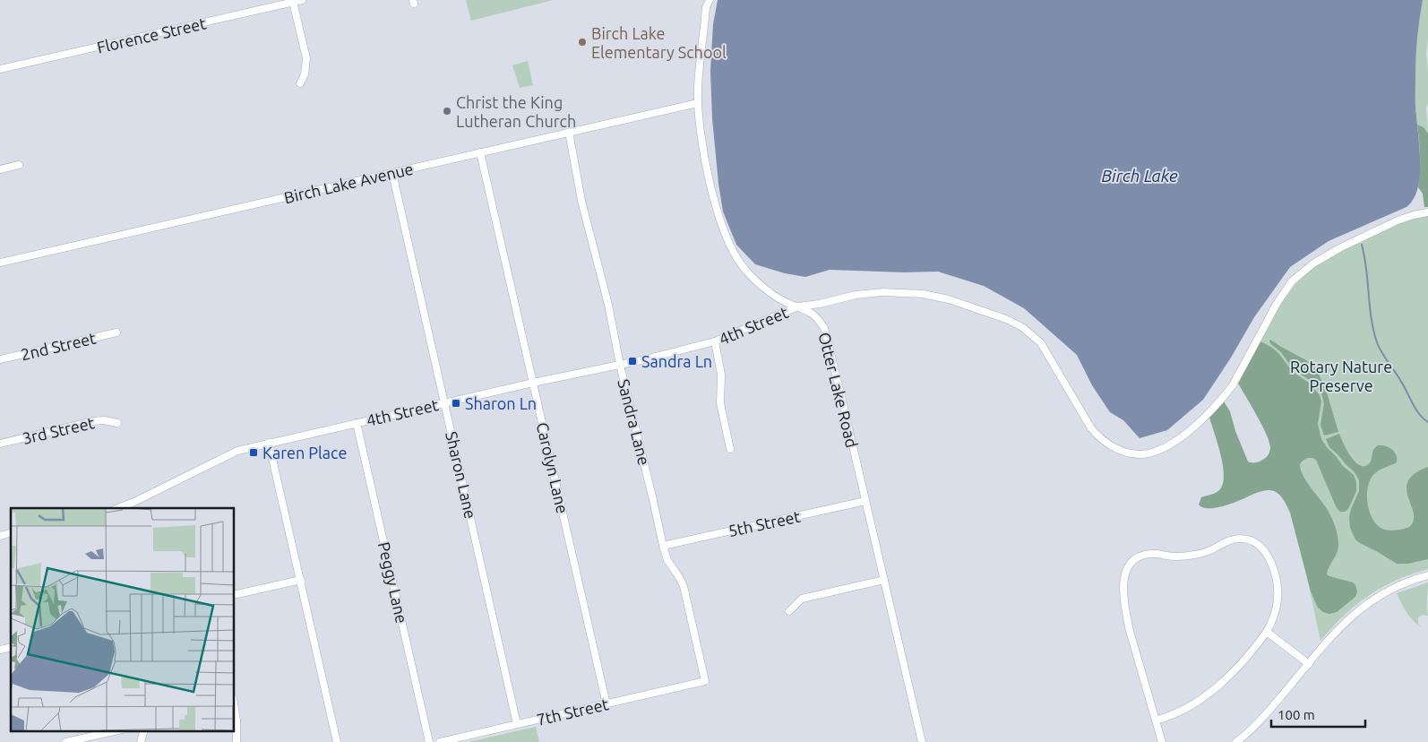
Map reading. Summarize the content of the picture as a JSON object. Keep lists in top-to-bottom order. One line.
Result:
{"streets":{"street":["Florence Street","Birch Lake Avenue","4th Street","2nd Street","Otter Lake Road","Sandra Lane","3rd Street","Carolyn Lane","Sharon Lane","5th Street","Peggy Lane","7th Street"]},"crossings":[["Birch Lake Avenue","Otter Lake Road"],["Birch Lake Avenue","Sandra Lane"],["Birch Lake Avenue","Carolyn Lane"],["Birch Lake Avenue","Sharon Lane"],["4th Street","Otter Lake Road"],["4th Street","Sandra Lane"],["4th Street","Carolyn Lane"],["4th Street","Sharon Lane"],["4th Street","Peggy Lane"],["Otter Lake Road","5th Street"],["Sandra Lane","5th Street"],["Sandra Lane","7th Street"],["Carolyn Lane","7th Street"],["Sharon Lane","7th Street"]],"water":["Birch Lake"],"parks":["Rotary Nature Preserve"],"places":{"other":["Birch Lake Elementary School","Christ the King Lutheran Church"],"transit":["Sandra Ln","Sharon Ln","Karen Place"]},"scale_bar":"100 m"}
